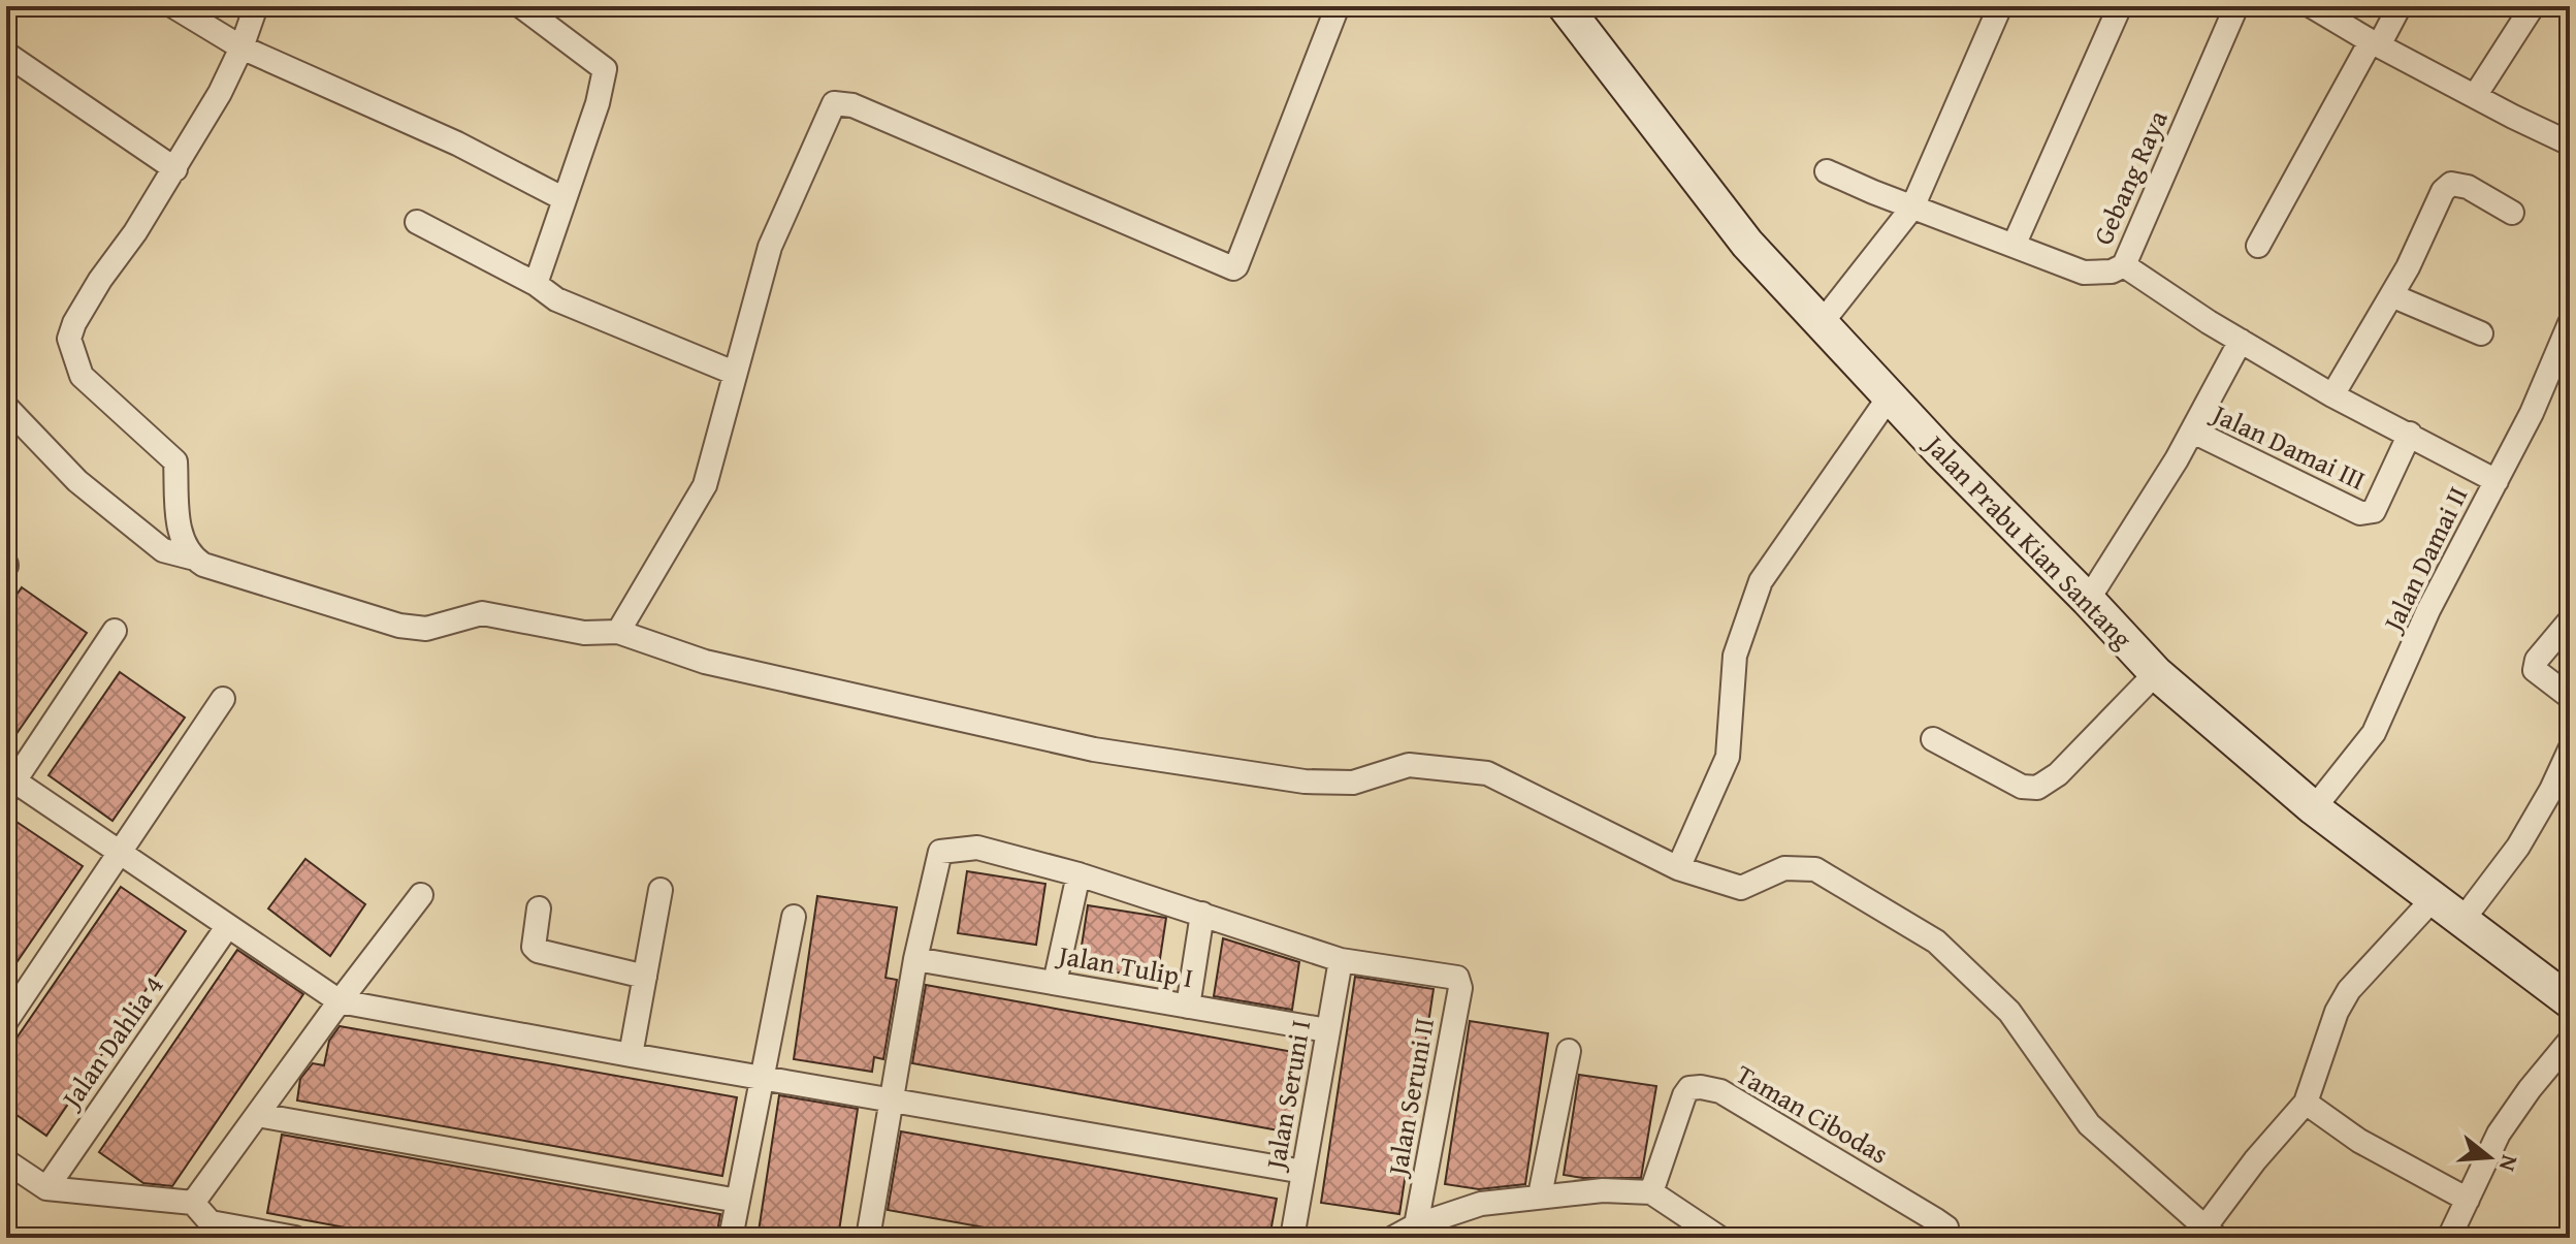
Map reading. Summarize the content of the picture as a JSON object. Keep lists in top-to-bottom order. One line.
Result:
{"streets":{"main road":["Jalan Prabu Kian Santang"],"street":["Gebang Raya","Jalan Damai III","Jalan Damai II","Jalan Tulip I","Jalan Dahlia 4","Jalan Seruni I","Jalan Seruni II","Taman Cibodas"]},"crossings":[["Jalan Damai III","Jalan Prabu Kian Santang"],["Jalan Prabu Kian Santang","Jalan Damai II"],["Jalan Tulip I","Jalan Seruni I"],["Jalan Seruni I","Jalan Seruni II"]],"north":"right"}
